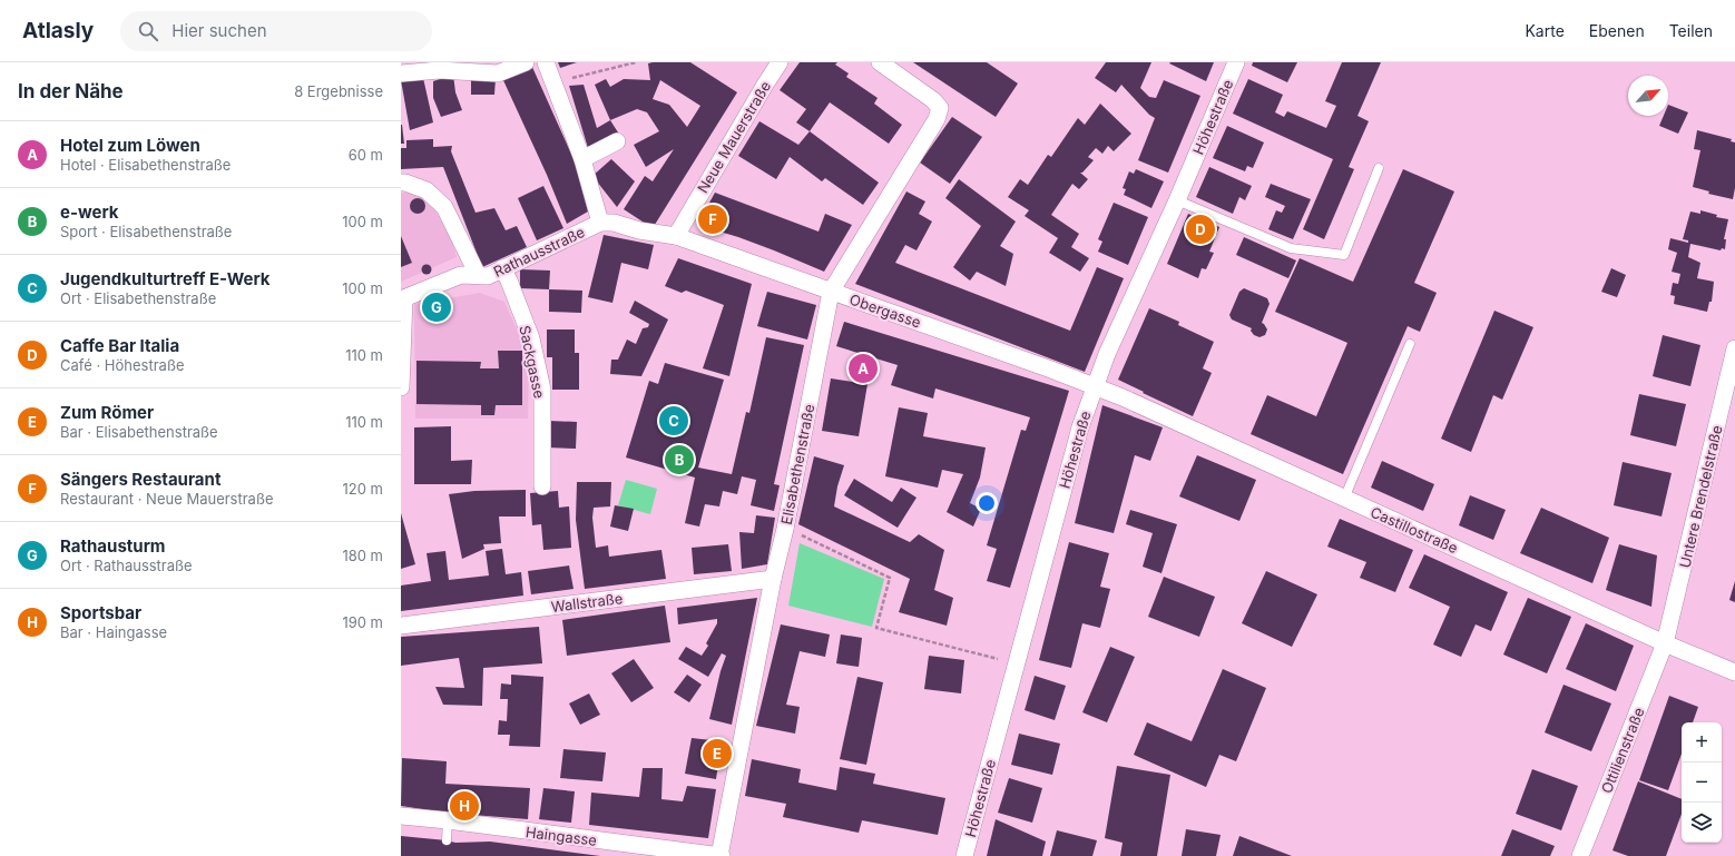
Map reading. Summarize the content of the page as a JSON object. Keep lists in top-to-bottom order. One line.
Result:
{"streets":{"street":["Höhestraße","Neue Mauerstraße","Rathausstraße","Obergasse","Sackgasse","Elisabethenstraße","Untere Brendelstraße","Castillostraße","Wallstraße","Ottilienstraße","Haingasse"]},"crossings":[["Höhestraße","Obergasse"],["Höhestraße","Castillostraße"],["Neue Mauerstraße","Rathausstraße"],["Neue Mauerstraße","Obergasse"],["Rathausstraße","Obergasse"],["Rathausstraße","Sackgasse"],["Obergasse","Elisabethenstraße"],["Obergasse","Castillostraße"],["Elisabethenstraße","Wallstraße"],["Elisabethenstraße","Haingasse"],["Untere Brendelstraße","Castillostraße"],["Untere Brendelstraße","Ottilienstraße"],["Castillostraße","Ottilienstraße"]],"north":"top right","page":{"header":"Atlasly","search":"Hier suchen","nav":["Karte","Ebenen","Teilen"],"heading":["In der Nähe","8 Ergebnisse"],"list":[{"mark":"A","name":"Hotel zum Löwen","note":"Hotel · Elisabethenstraße","value":"60 m"},{"mark":"B","name":"e-werk","note":"Sport · Elisabethenstraße","value":"100 m"},{"mark":"C","name":"Jugendkulturtreff E-Werk","note":"Ort · Elisabethenstraße","value":"100 m"},{"mark":"D","name":"Caffe Bar Italia","note":"Café · Höhestraße","value":"110 m"},{"mark":"E","name":"Zum Römer","note":"Bar · Elisabethenstraße","value":"110 m"},{"mark":"F","name":"Sängers Restaurant","note":"Restaurant · Neue Mauerstraße","value":"120 m"},{"mark":"G","name":"Rathausturm","note":"Ort · Rathausstraße","value":"180 m"},{"mark":"H","name":"Sportsbar","note":"Bar · Haingasse","value":"190 m"}],"pins":["F","D","G","A","C","B","E","H"],"map_buttons":["+","−"]}}
